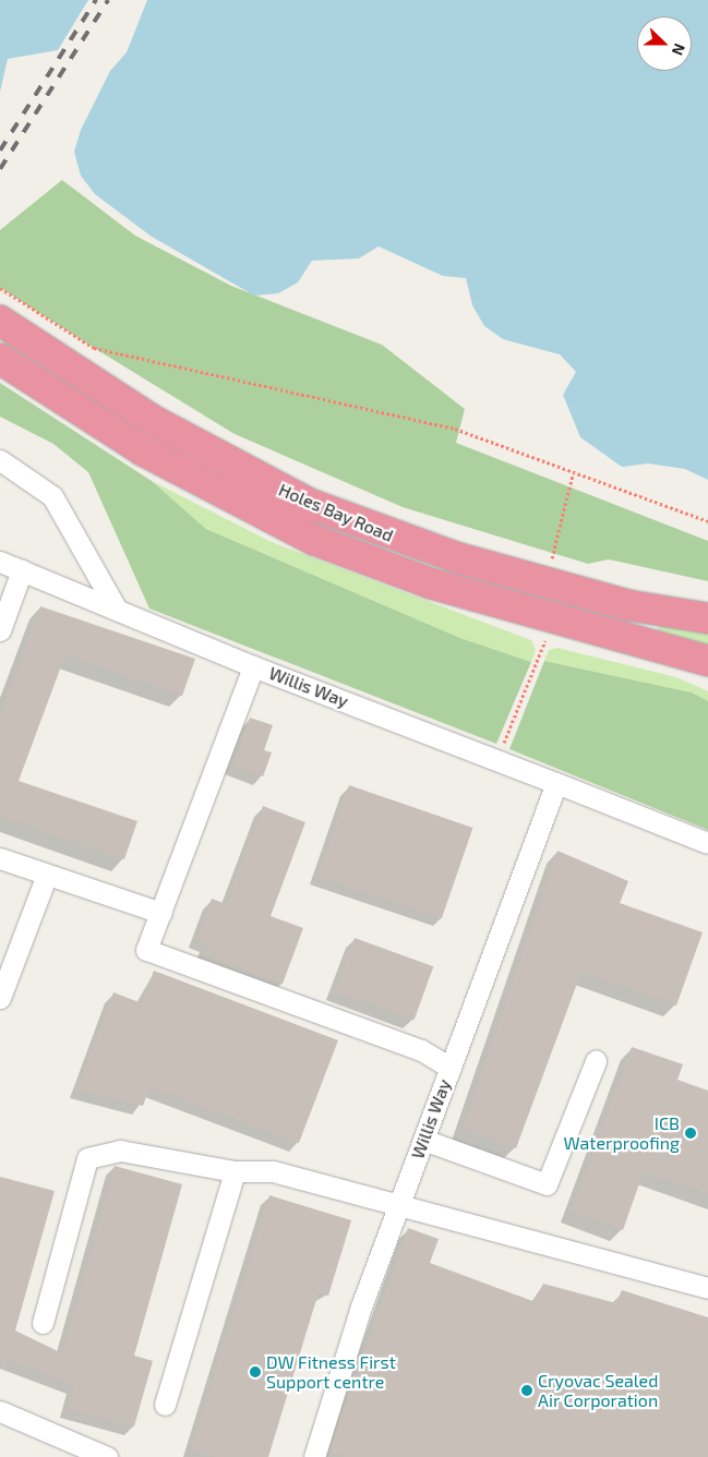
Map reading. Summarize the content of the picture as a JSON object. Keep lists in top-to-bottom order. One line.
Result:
{"streets":{"highway":["Holes Bay Road"],"street":["Willis Way"]},"places":["ICB Waterproofing","DW Fitness First Support centre","Cryovac Sealed Air Corporation"],"north":"right"}
